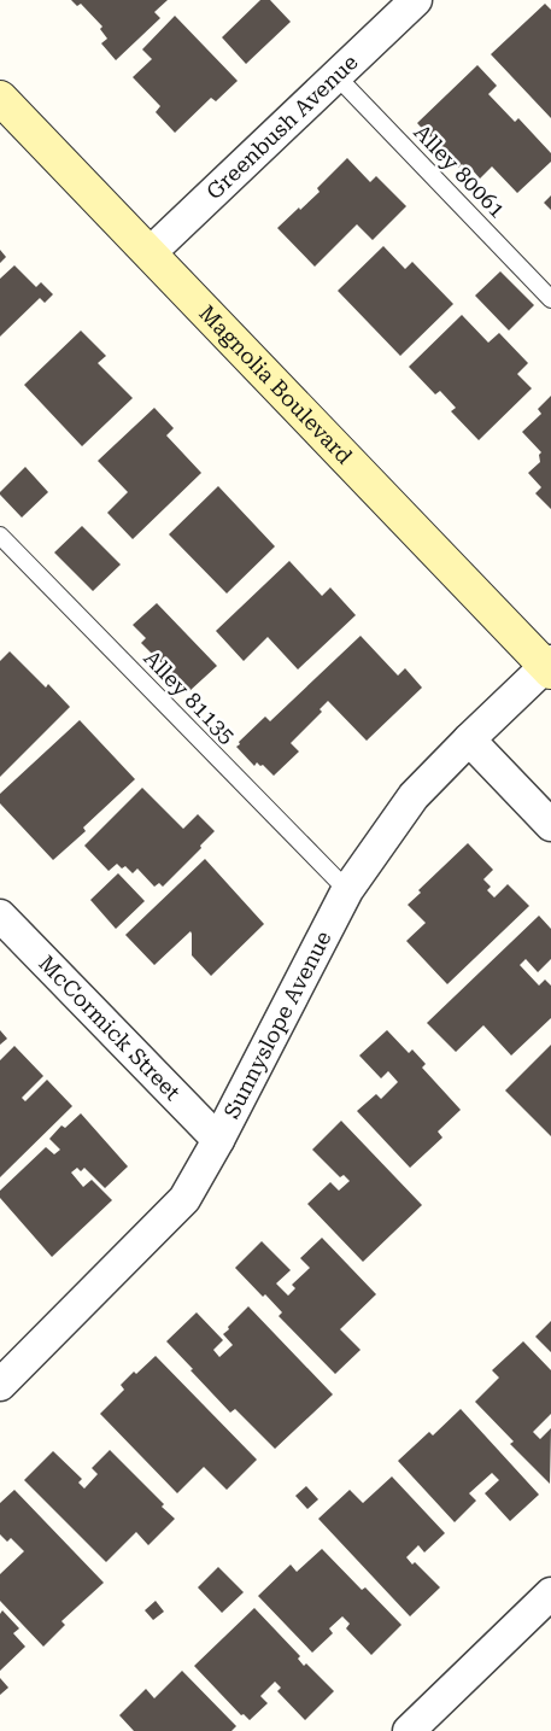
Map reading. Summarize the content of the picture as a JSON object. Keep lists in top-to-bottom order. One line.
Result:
{"streets":{"main road":["Magnolia Boulevard"],"street":["Greenbush Avenue","Sunnyslope Avenue","McCormick Street"],"lane":["Alley 80061","Alley 81135"]},"crossings":[["Greenbush Avenue","Alley 80061"],["Greenbush Avenue","Magnolia Boulevard"],["Magnolia Boulevard","Sunnyslope Avenue"],["Alley 81135","Sunnyslope Avenue"],["Sunnyslope Avenue","McCormick Street"]]}
